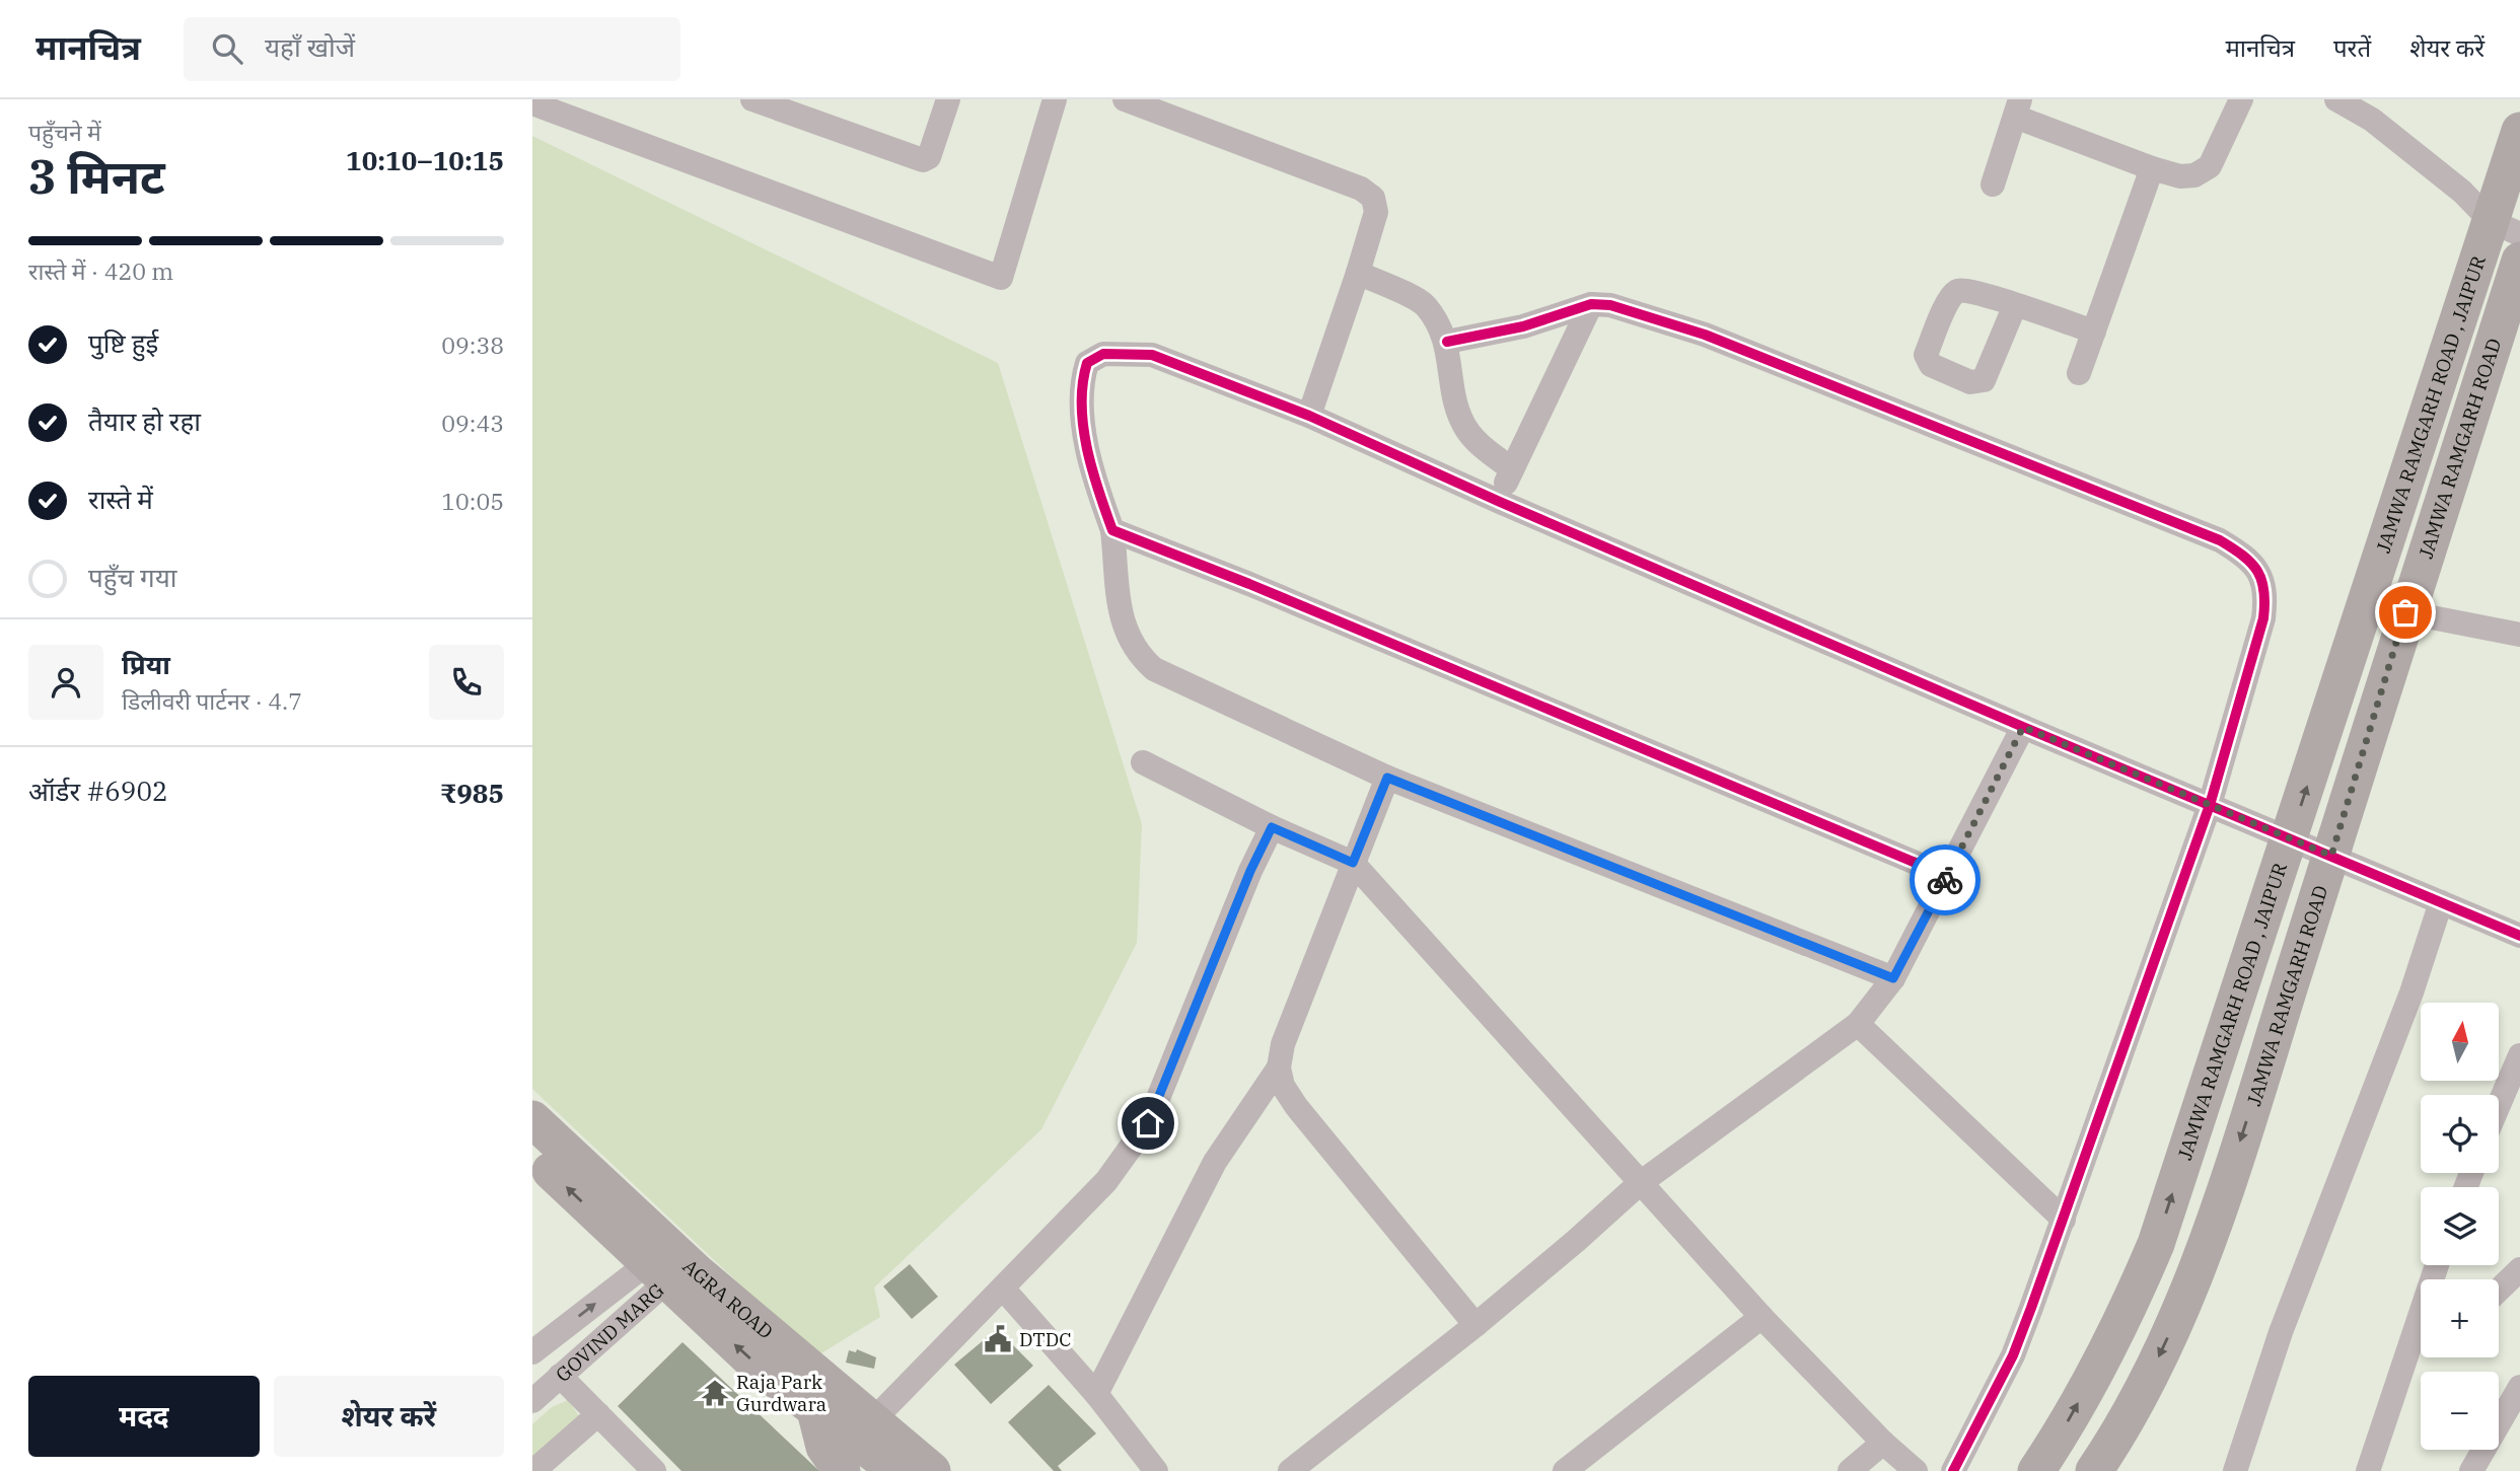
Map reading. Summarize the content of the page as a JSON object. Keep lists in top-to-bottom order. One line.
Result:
{"streets":{"highway":["JAMWA RAMGARH ROAD , JAIPUR","JAMWA RAMGARH ROAD","AGRA ROAD"],"street":["GOVIND MARG"]},"crossings":[["AGRA ROAD","GOVIND MARG"]],"one_way":["JAMWA RAMGARH ROAD , JAIPUR","JAMWA RAMGARH ROAD"],"places":{"public building":["DTDC"],"temple":["Raja Park Gurdwara"]},"north":"top","page":{"header":"मानचित्र","search":"यहाँ खोजें","nav":["मानचित्र","परतें","शेयर करें"],"heading":["3 मिनट","पहुँचने में","10:10–10:15"],"panel":["प्रिया","डिलीवरी पार्टनर · 4.7","ऑर्डर #6902","₹985"],"bar":"रास्ते में · 420 m","list":[["पुष्टि हुई","09:38"],["तैयार हो रहा","09:43"],["रास्ते में","10:05"],"पहुँच गया"],"map_buttons":["+","−"],"buttons":["मदद","शेयर करें"]}}
